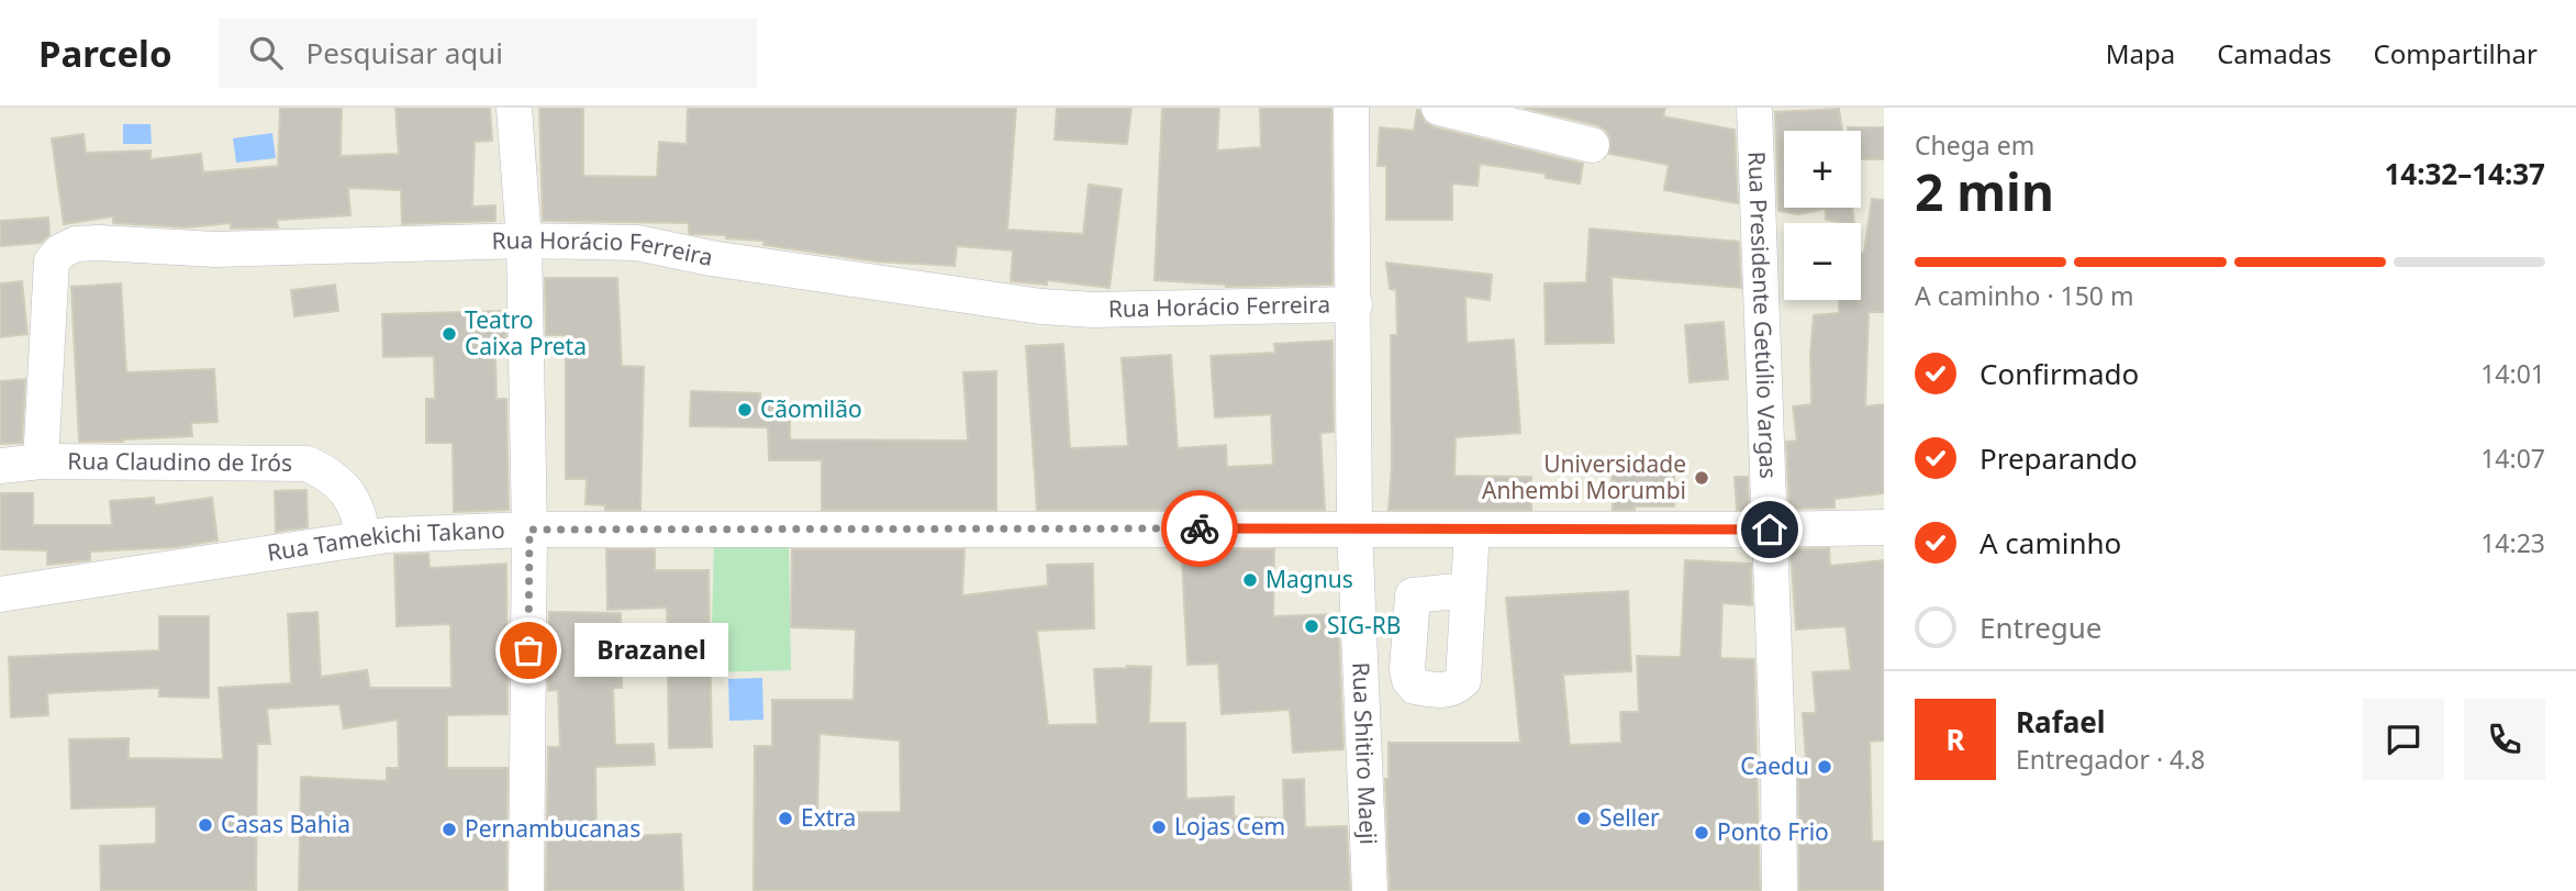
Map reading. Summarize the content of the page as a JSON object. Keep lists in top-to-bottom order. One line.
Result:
{"streets":{"street":["Rua Horácio Ferreira","Rua Presidente Getúlio Vargas","Rua Claudino de Irós","Rua Tamekichi Takano","Rua Shitiro Maeji"]},"crossings":[["Rua Horácio Ferreira","Rua Claudino de Irós"],["Rua Horácio Ferreira","Rua Shitiro Maeji"],["Rua Presidente Getúlio Vargas","Rua Tamekichi Takano"],["Rua Claudino de Irós","Rua Tamekichi Takano"],["Rua Tamekichi Takano","Rua Shitiro Maeji"]],"places":["Teatro Caixa Preta","Cãomilão","Universidade Anhembi Morumbi","Magnus","SIG-RB","Brazanel","Caedu","Extra","Seller","Casas Bahia","Lojas Cem","Pernambucanas","Ponto Frio"],"page":{"header":"Parcelo","search":"Pesquisar aqui","nav":["Mapa","Camadas","Compartilhar"],"heading":["2 min","Chega em","14:32–14:37"],"panel":["Rafael","Entregador · 4.8"],"map_buttons":["+","−"],"bar":"A caminho · 150 m","list":[["Confirmado","14:01"],["Preparando","14:07"],["A caminho","14:23"],"Entregue"],"bubble":"Brazanel","round":"R"}}
